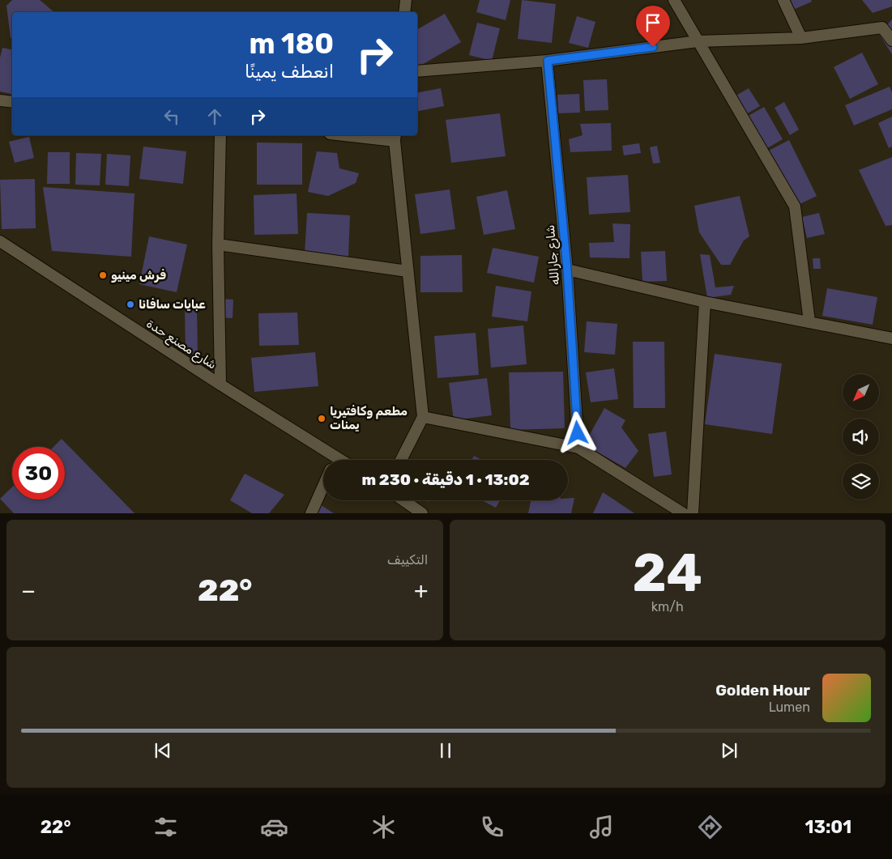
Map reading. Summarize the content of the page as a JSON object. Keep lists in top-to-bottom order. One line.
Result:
{"streets":{"street":["شارع جارالله","شارع مصنع حدة"]},"places":["فرش مينيو","عبايات سافانا","مطعم وكافتيريا يمنات"],"north":"bottom left","page":{"turn":["180 m","انعطف يمينًا"],"limit":"30","trip":"13:02 · 1 دقيقة · 230 m","tile":[["24","km/h"],"التكييف"],"heat":["−","22°","+"],"song":["Golden Hour","Lumen"],"tabs":["13:01","22°"]}}
